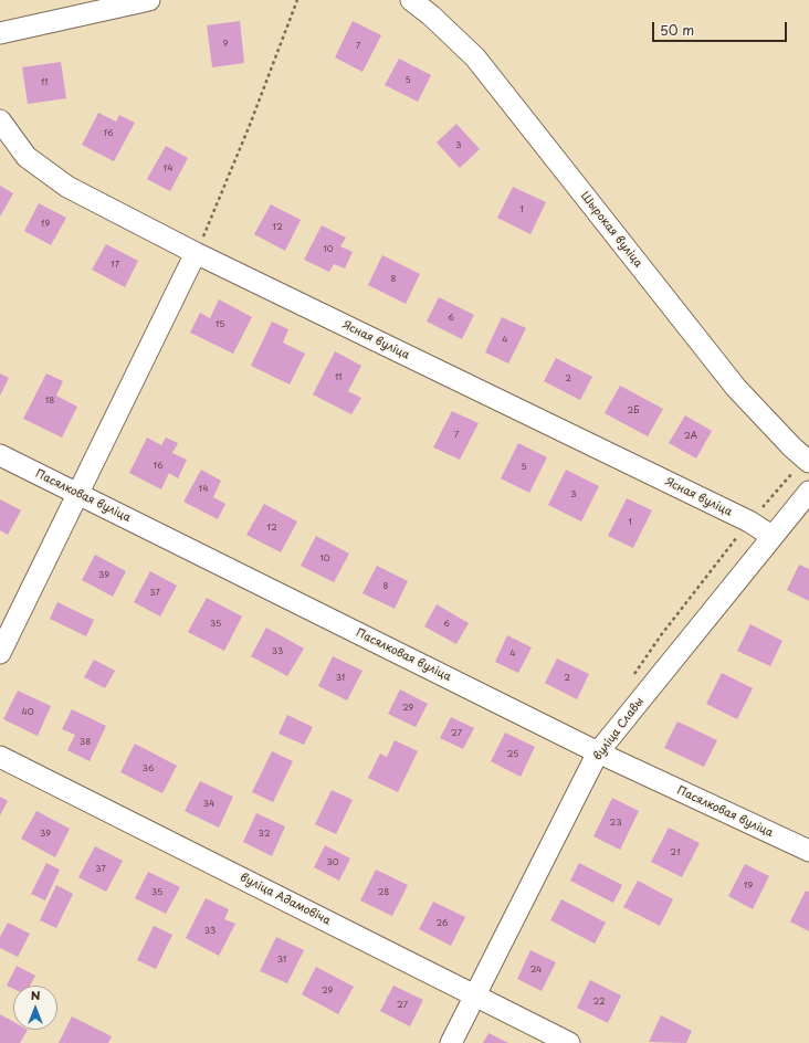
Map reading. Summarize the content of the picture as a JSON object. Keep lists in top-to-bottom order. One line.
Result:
{"streets":{"street":["Шырокая вуліца","Ясная вуліца","Пасялковая вуліца","вуліца Славы","вуліца Адамовіча"]},"crossings":[["Ясная вуліца","вуліца Славы"],["Пасялковая вуліца","вуліца Славы"],["вуліца Славы","вуліца Адамовіча"]],"house_numbers":["9","7","5","11","16","3","14","1","19","12","10","17","8","6","15","4","11","2","18","2Б","7","2А","16","5","14","3","1","12","10","39","8","37","35","6","33","4","31","2","29","40","27","38","25","36","34","23","39","32","21","30","37","19","35","28","26","33","31","24","29","22","27"],"scale_bar":"50 m","north":"top"}
